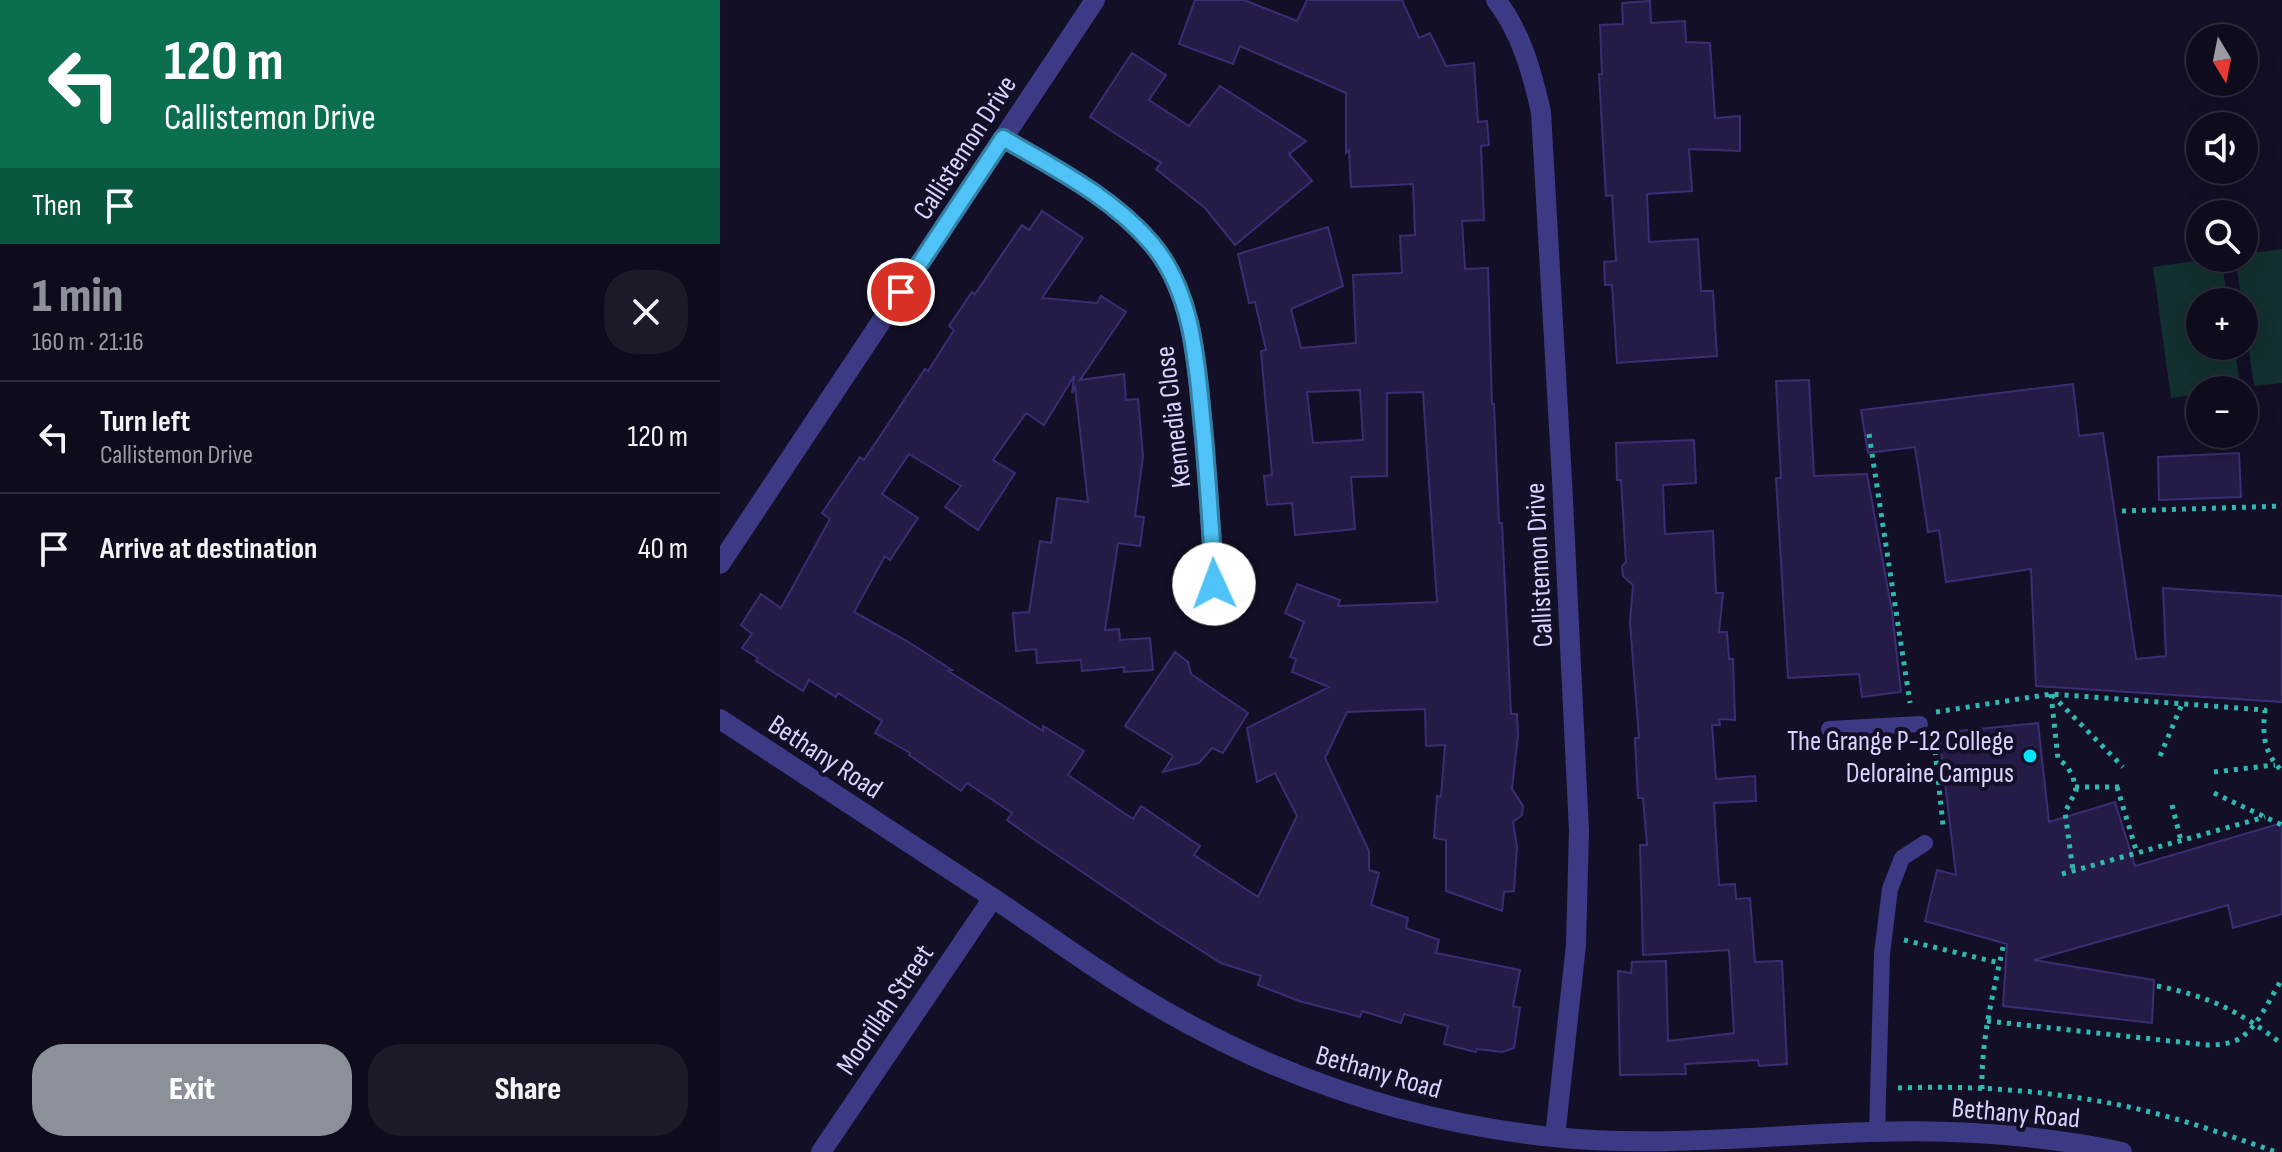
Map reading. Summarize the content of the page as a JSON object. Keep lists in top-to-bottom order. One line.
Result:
{"streets":{"street":["Callistemon Drive","Kennedia Close","Bethany Road","Moorillah Street"]},"crossings":[["Callistemon Drive","Kennedia Close"],["Callistemon Drive","Bethany Road"],["Bethany Road","Moorillah Street"]],"places":["The Grange P-12 College Deloraine Campus"],"north":"bottom","page":{"turn":["120 m","Callistemon Drive"],"map_buttons":["+","−"],"then":"Then","heading":["1 min","160 m · 21:16"],"list":[{"name":"Turn left","note":"Callistemon Drive","value":"120 m"},{"name":"Arrive at destination","value":"40 m"}],"buttons":["Exit","Share"]}}
